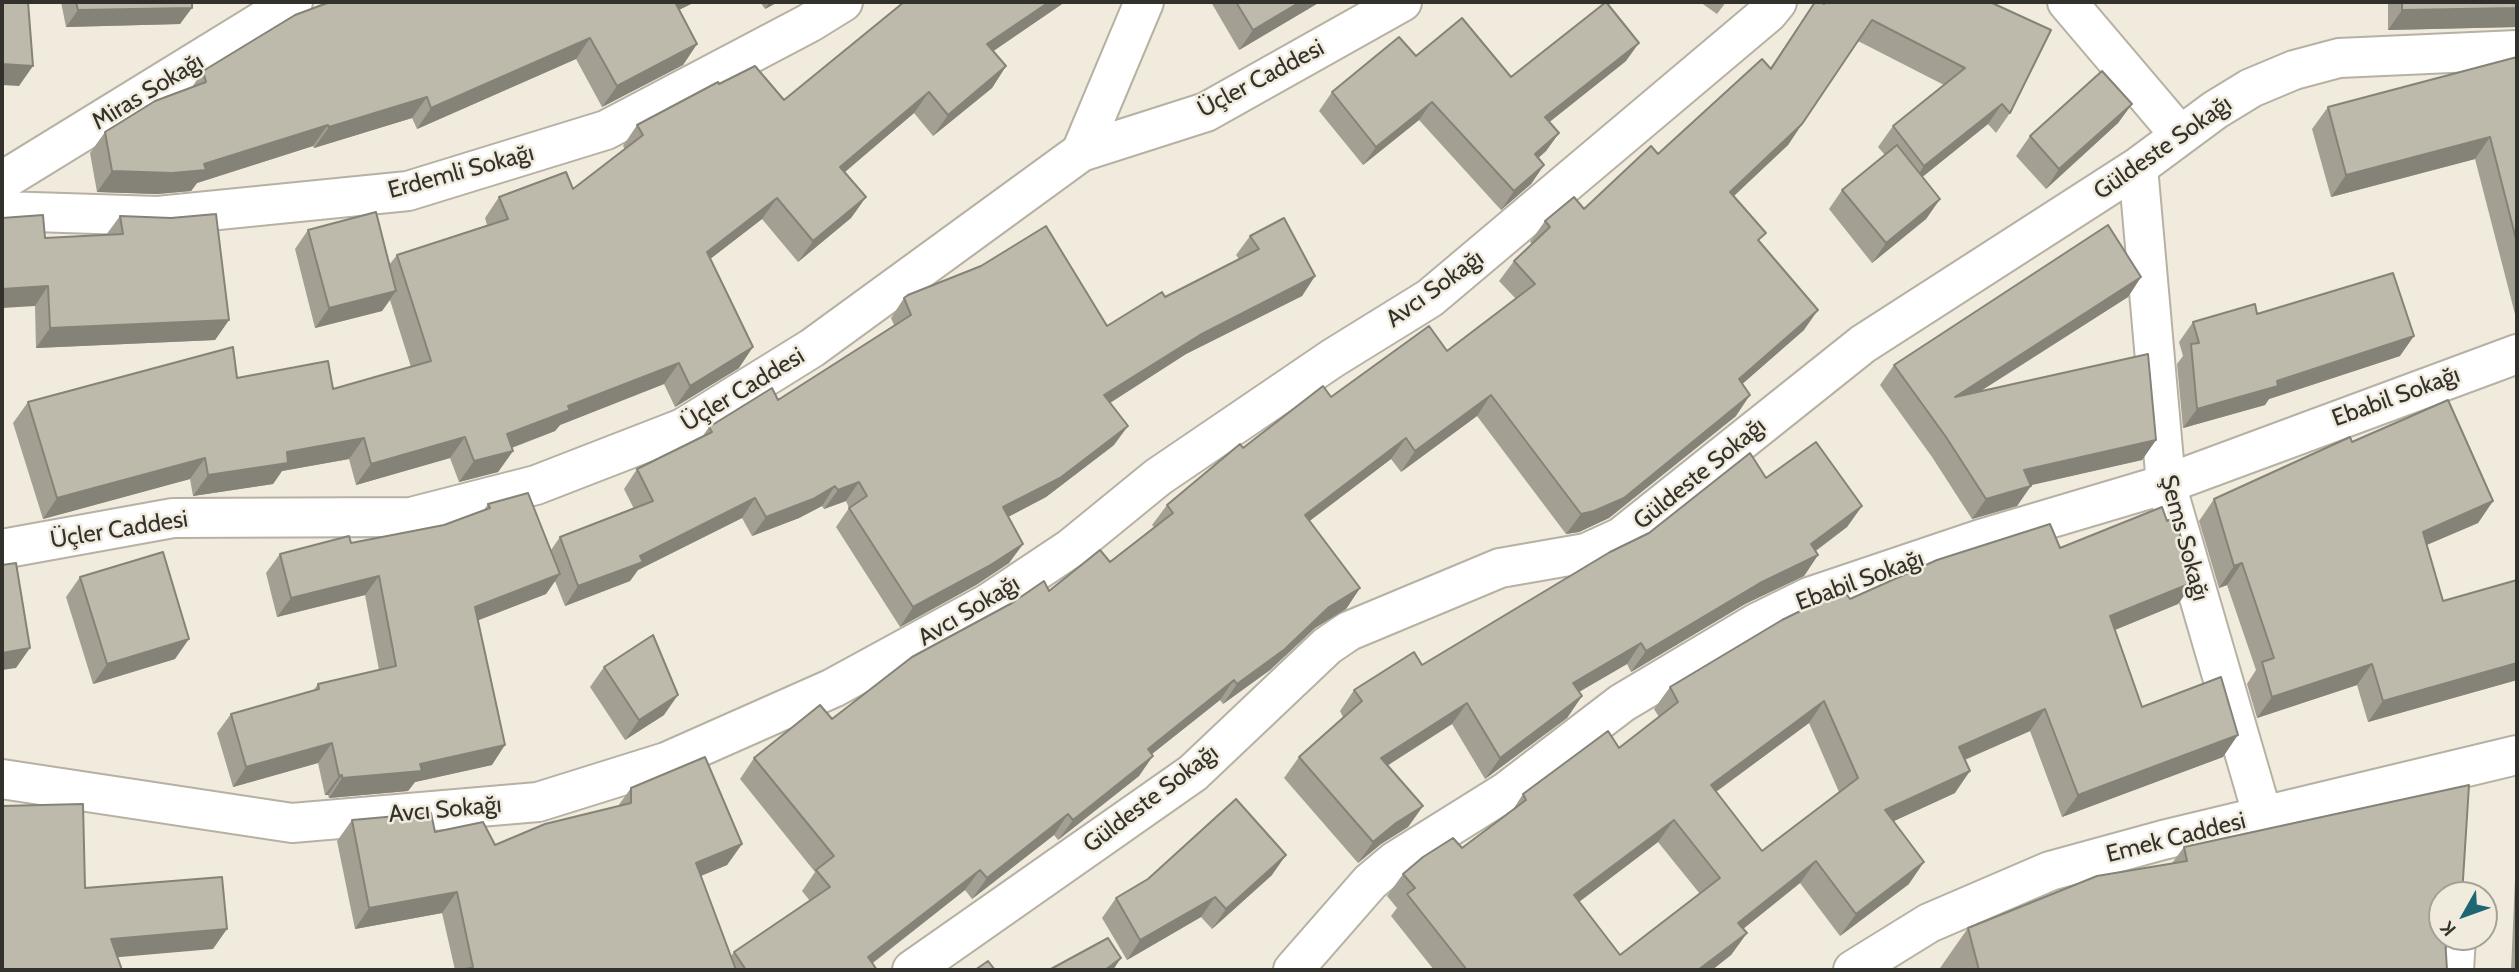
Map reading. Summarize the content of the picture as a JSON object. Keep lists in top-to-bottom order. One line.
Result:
{"streets":{"street":["Üçler Caddesi","Miras Sokağı","Güldeste Sokağı","Erdemli Sokağı","Avcı Sokağı","Ebabil Sokağı","Şems Sokağı","Emek Caddesi"]},"crossings":[["Güldeste Sokağı","Şems Sokağı"],["Ebabil Sokağı","Şems Sokağı"],["Şems Sokağı","Emek Caddesi"]],"north":"bottom left"}
